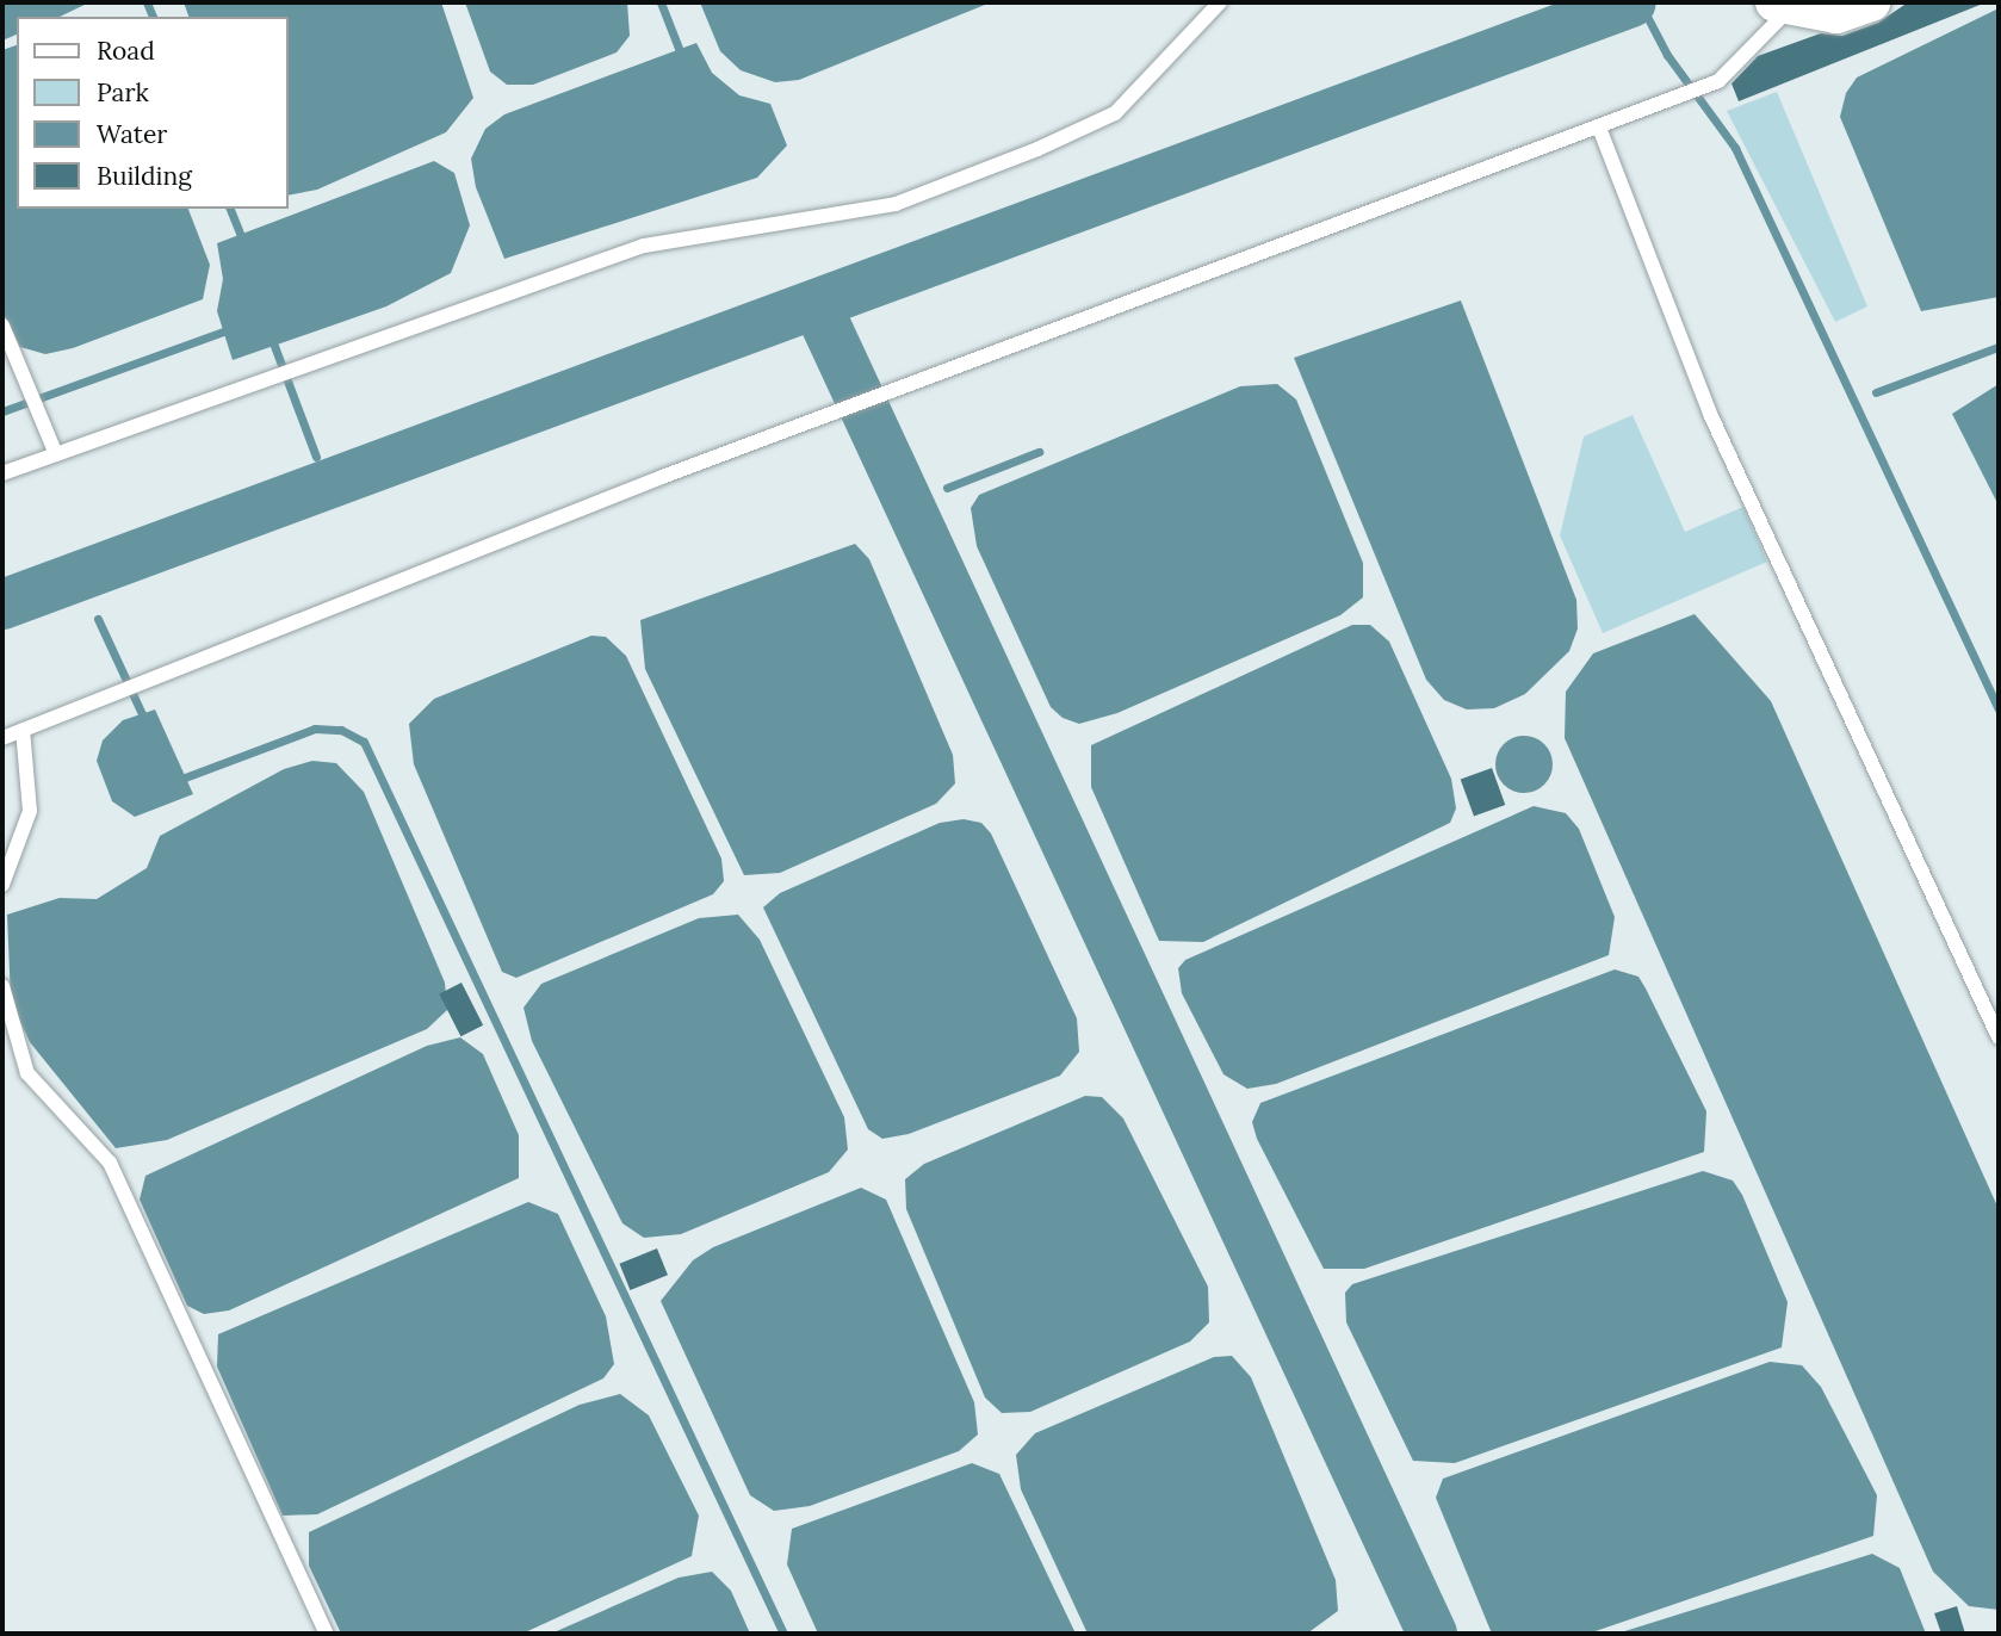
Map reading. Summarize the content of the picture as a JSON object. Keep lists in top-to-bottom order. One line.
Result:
{"legend":["Road","Park","Water","Building"]}
